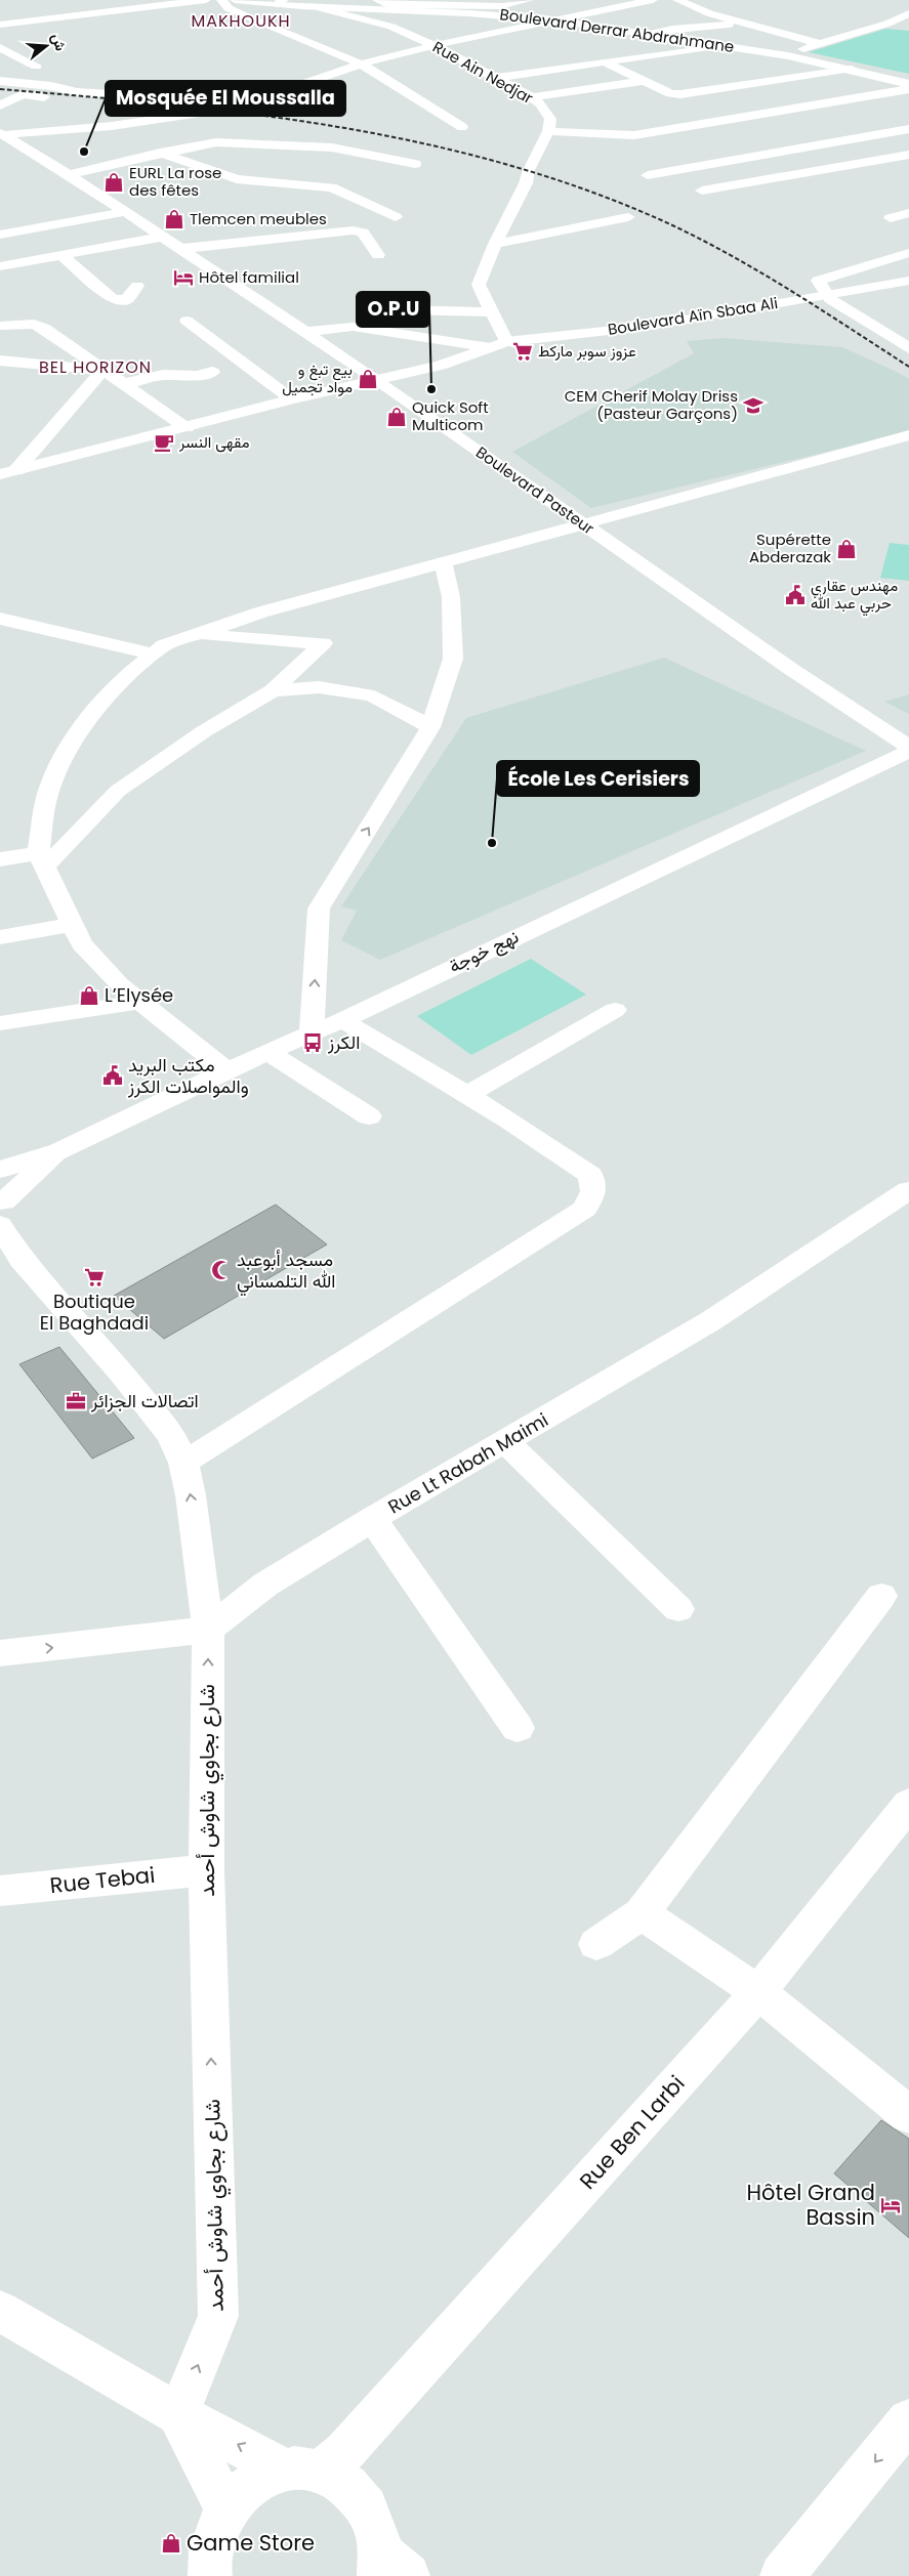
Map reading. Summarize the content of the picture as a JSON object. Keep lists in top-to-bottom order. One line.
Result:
{"streets":{"street":["Boulevard Derrar Abdrahmane","Rue Ain Nedjar","Boulevard Aïn Sbaa Ali","Boulevard Pasteur","نهج خوجة","Rue Lt Rabah Maimi","شارع بجاوي شاوش أحمد","Rue Tebai","Rue Ben Larbi"]},"crossings":[["Boulevard Derrar Abdrahmane","Rue Ain Nedjar"],["Boulevard Aïn Sbaa Ali","Boulevard Pasteur"],["نهج خوجة","شارع بجاوي شاوش أحمد"],["Rue Lt Rabah Maimi","شارع بجاوي شاوش أحمد"],["شارع بجاوي شاوش أحمد","Rue Tebai"]],"one_way":["شارع بجاوي شاوش أحمد"],"districts":["MAKHOUKH","BEL HORIZON"],"places":{"other":["Mosquée El Moussalla","O.P.U","École Les Cerisiers"],"shop":["EURL La rose des fêtes","Tlemcen meubles","بيع تبغ و مواد تجميل","Quick Soft Multicom","Supérette Abderazak","L’Elysée","Game Store"],"hotel":["Hôtel familial","Hôtel Grand Bassin"],"supermarket":["عزوز سوبر ماركط","Boutique El Baghdadi"],"school or university":["CEM Cherif Molay Driss (Pasteur Garçons)"],"cafe":["مقهى النسر"],"public building":["مهندس عقاري حربي عبد الله","مكتب البريد والمواصلات الكرز"],"bus stop":["الكرز"],"mosque":["مسجد أبوعبد الله التلمساني"],"office":["اتصالات الجزائر"]},"north":"right"}
